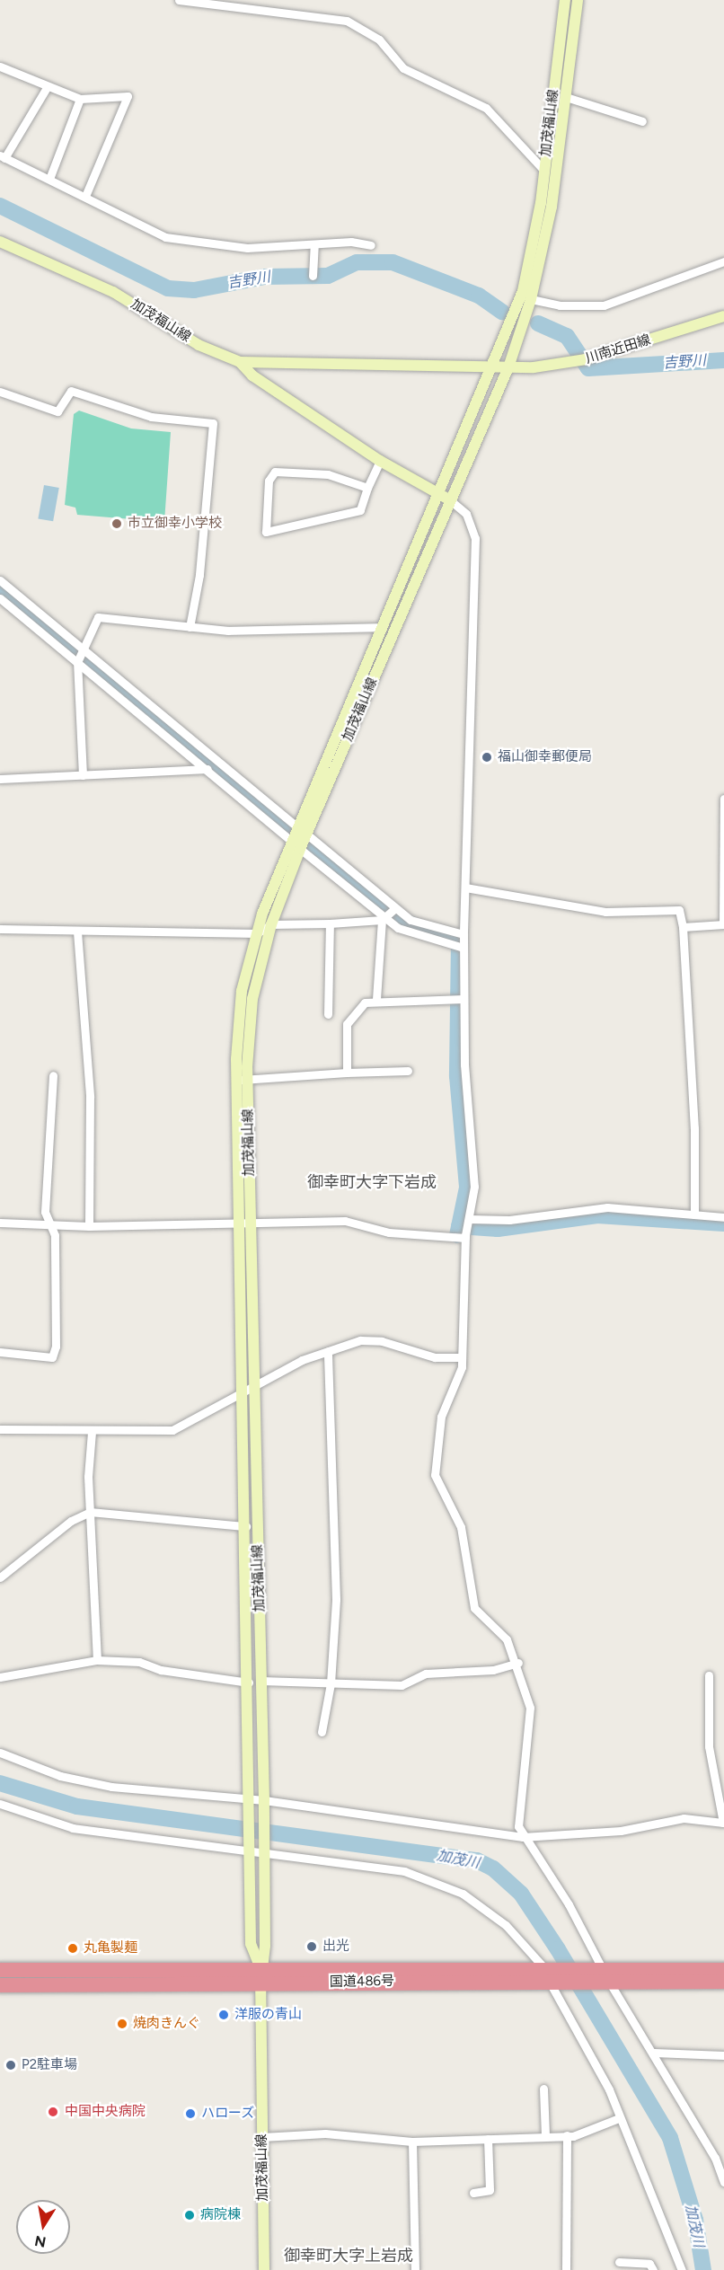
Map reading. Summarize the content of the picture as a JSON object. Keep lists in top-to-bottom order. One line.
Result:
{"streets":{"highway":["国道486号"],"main road":["加茂福山線","川南近田線"]},"crossings":[["加茂福山線","川南近田線"],["加茂福山線","国道486号"]],"districts":["御幸町大字下岩成","御幸町大字上岩成"],"water":["吉野川","加茂川"],"places":["市立御幸小学校","福山御幸郵便局","出光","丸亀製麺","洋服の青山","焼肉きんぐ","P2駐車場","中国中央病院","ハローズ","病院棟"],"north":"bottom"}
